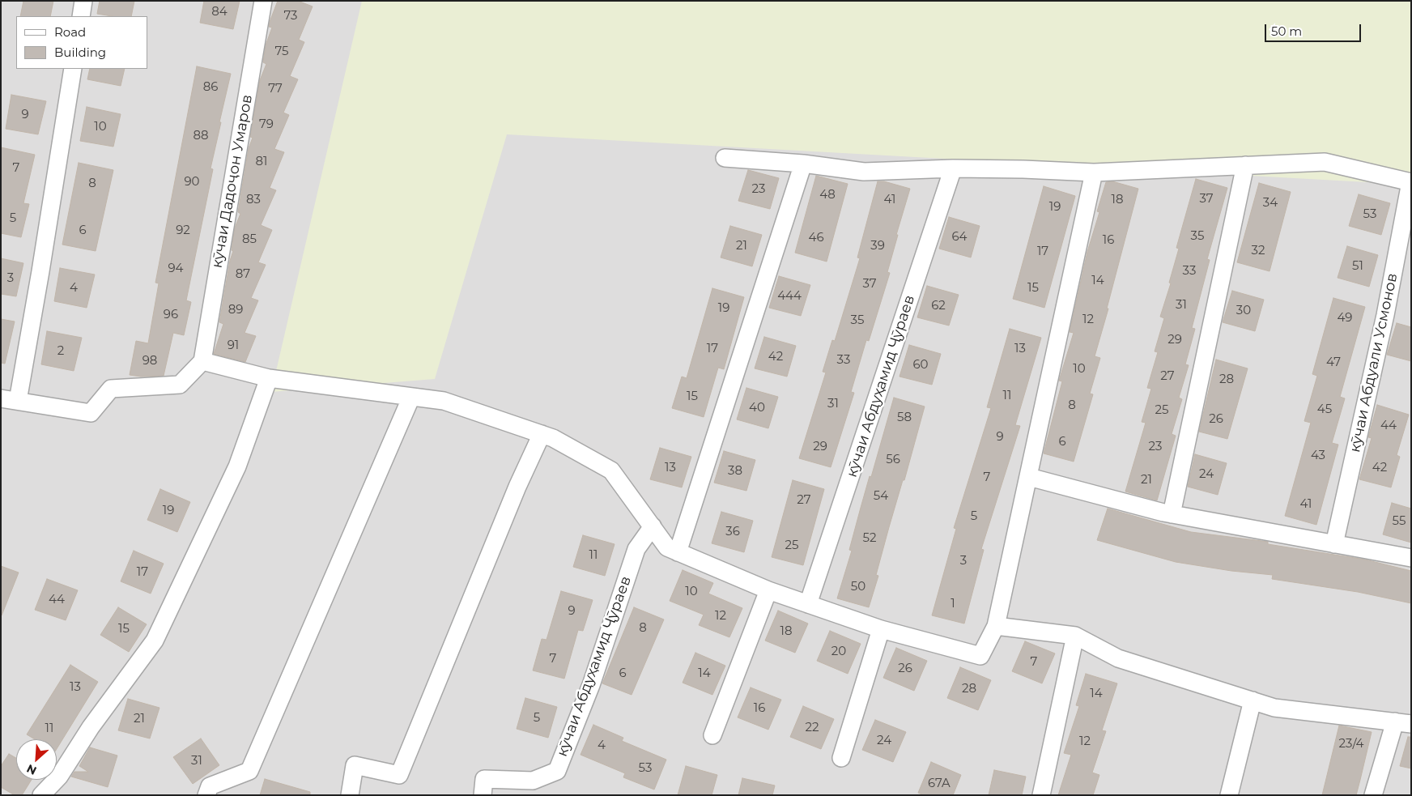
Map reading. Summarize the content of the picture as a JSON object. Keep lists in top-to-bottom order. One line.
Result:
{"streets":{"street":["кӯчаи Дадоҷон Умаров","кӯчаи Абдуали Усмонов","кӯчаи Абдуҳамид Ҷӯраев"]},"house_numbers":["84","73","75","86","77","9","79","10","88","81","7","90","8","23","48","37","83","41","18","34","19","53","5","6","92","35","64","46","85","16","21","39","32","17","51","94","33","87","3","14","37","4","15","444","31","62","19","89","30","96","49","12","35","29","91","17","13","2","42","33","98","47","60","10","27","28","11","15","31","8","40","45","25","58","26","44","9","6","29","23","43","56","13","42","38","24","7","21","54","27","41","19","5","55","36","52","25","11","3","17","50","10","44","1","9","12","8","15","18","20","7","7","26","6","14","13","28","14","16","5","21","22","11","24","12","23/4","4","31","53","67А"],"legend":["Road","Building"],"scale_bar":"50 m","north":"bottom left"}
